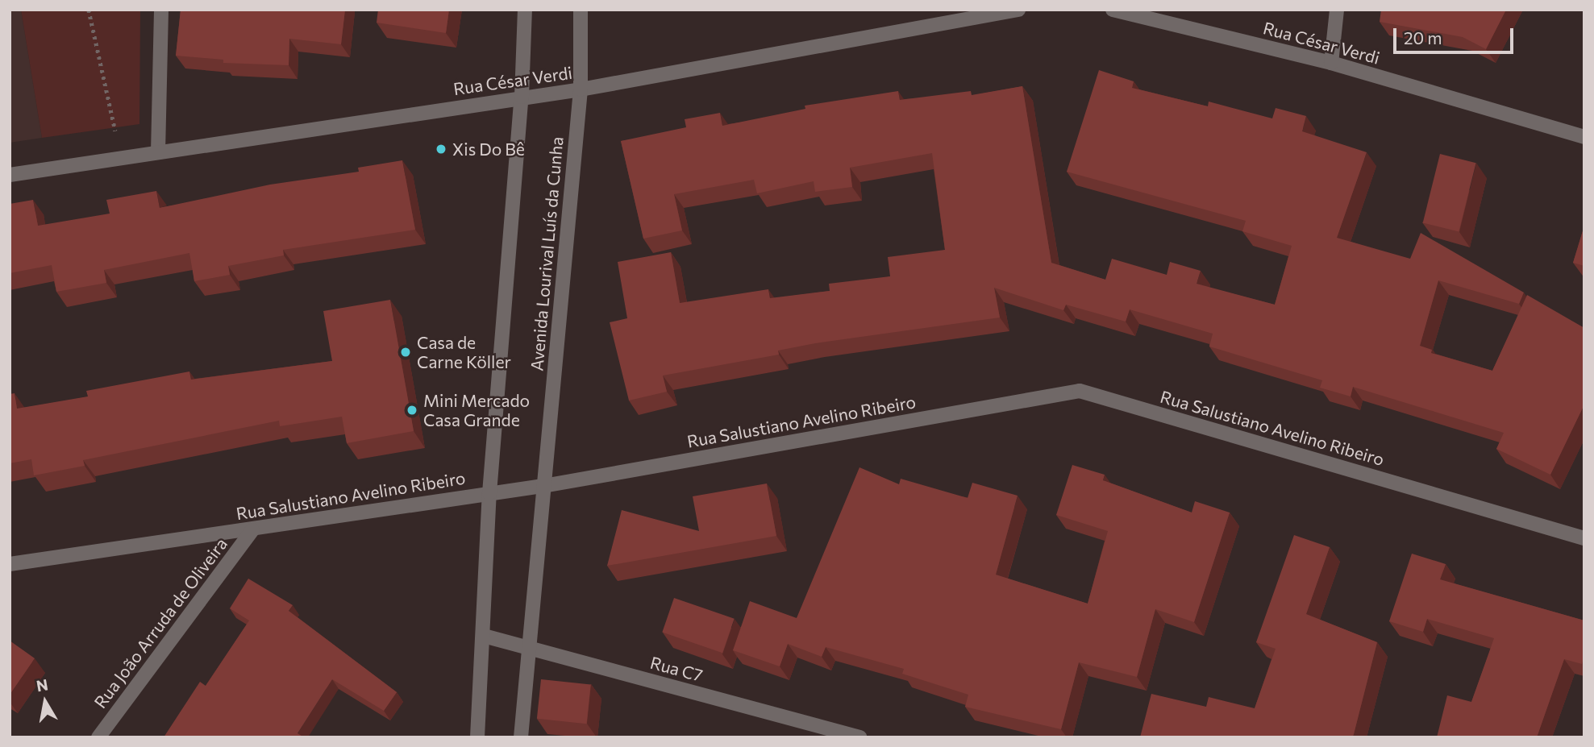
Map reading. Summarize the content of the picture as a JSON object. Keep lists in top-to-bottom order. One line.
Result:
{"streets":{"street":["Rua César Verdi","Avenida Lourival Luís da Cunha","Rua Salustiano Avelino Ribeiro","Rua João Arruda de Oliveira","Rua C7"]},"crossings":[["Rua César Verdi","Avenida Lourival Luís da Cunha"],["Avenida Lourival Luís da Cunha","Rua Salustiano Avelino Ribeiro"],["Avenida Lourival Luís da Cunha","Rua C7"],["Rua Salustiano Avelino Ribeiro","Rua João Arruda de Oliveira"]],"places":["Xis Do Bê","Casa de Carne Köller","Mini Mercado Casa Grande"],"scale_bar":"20 m","north":"top"}
